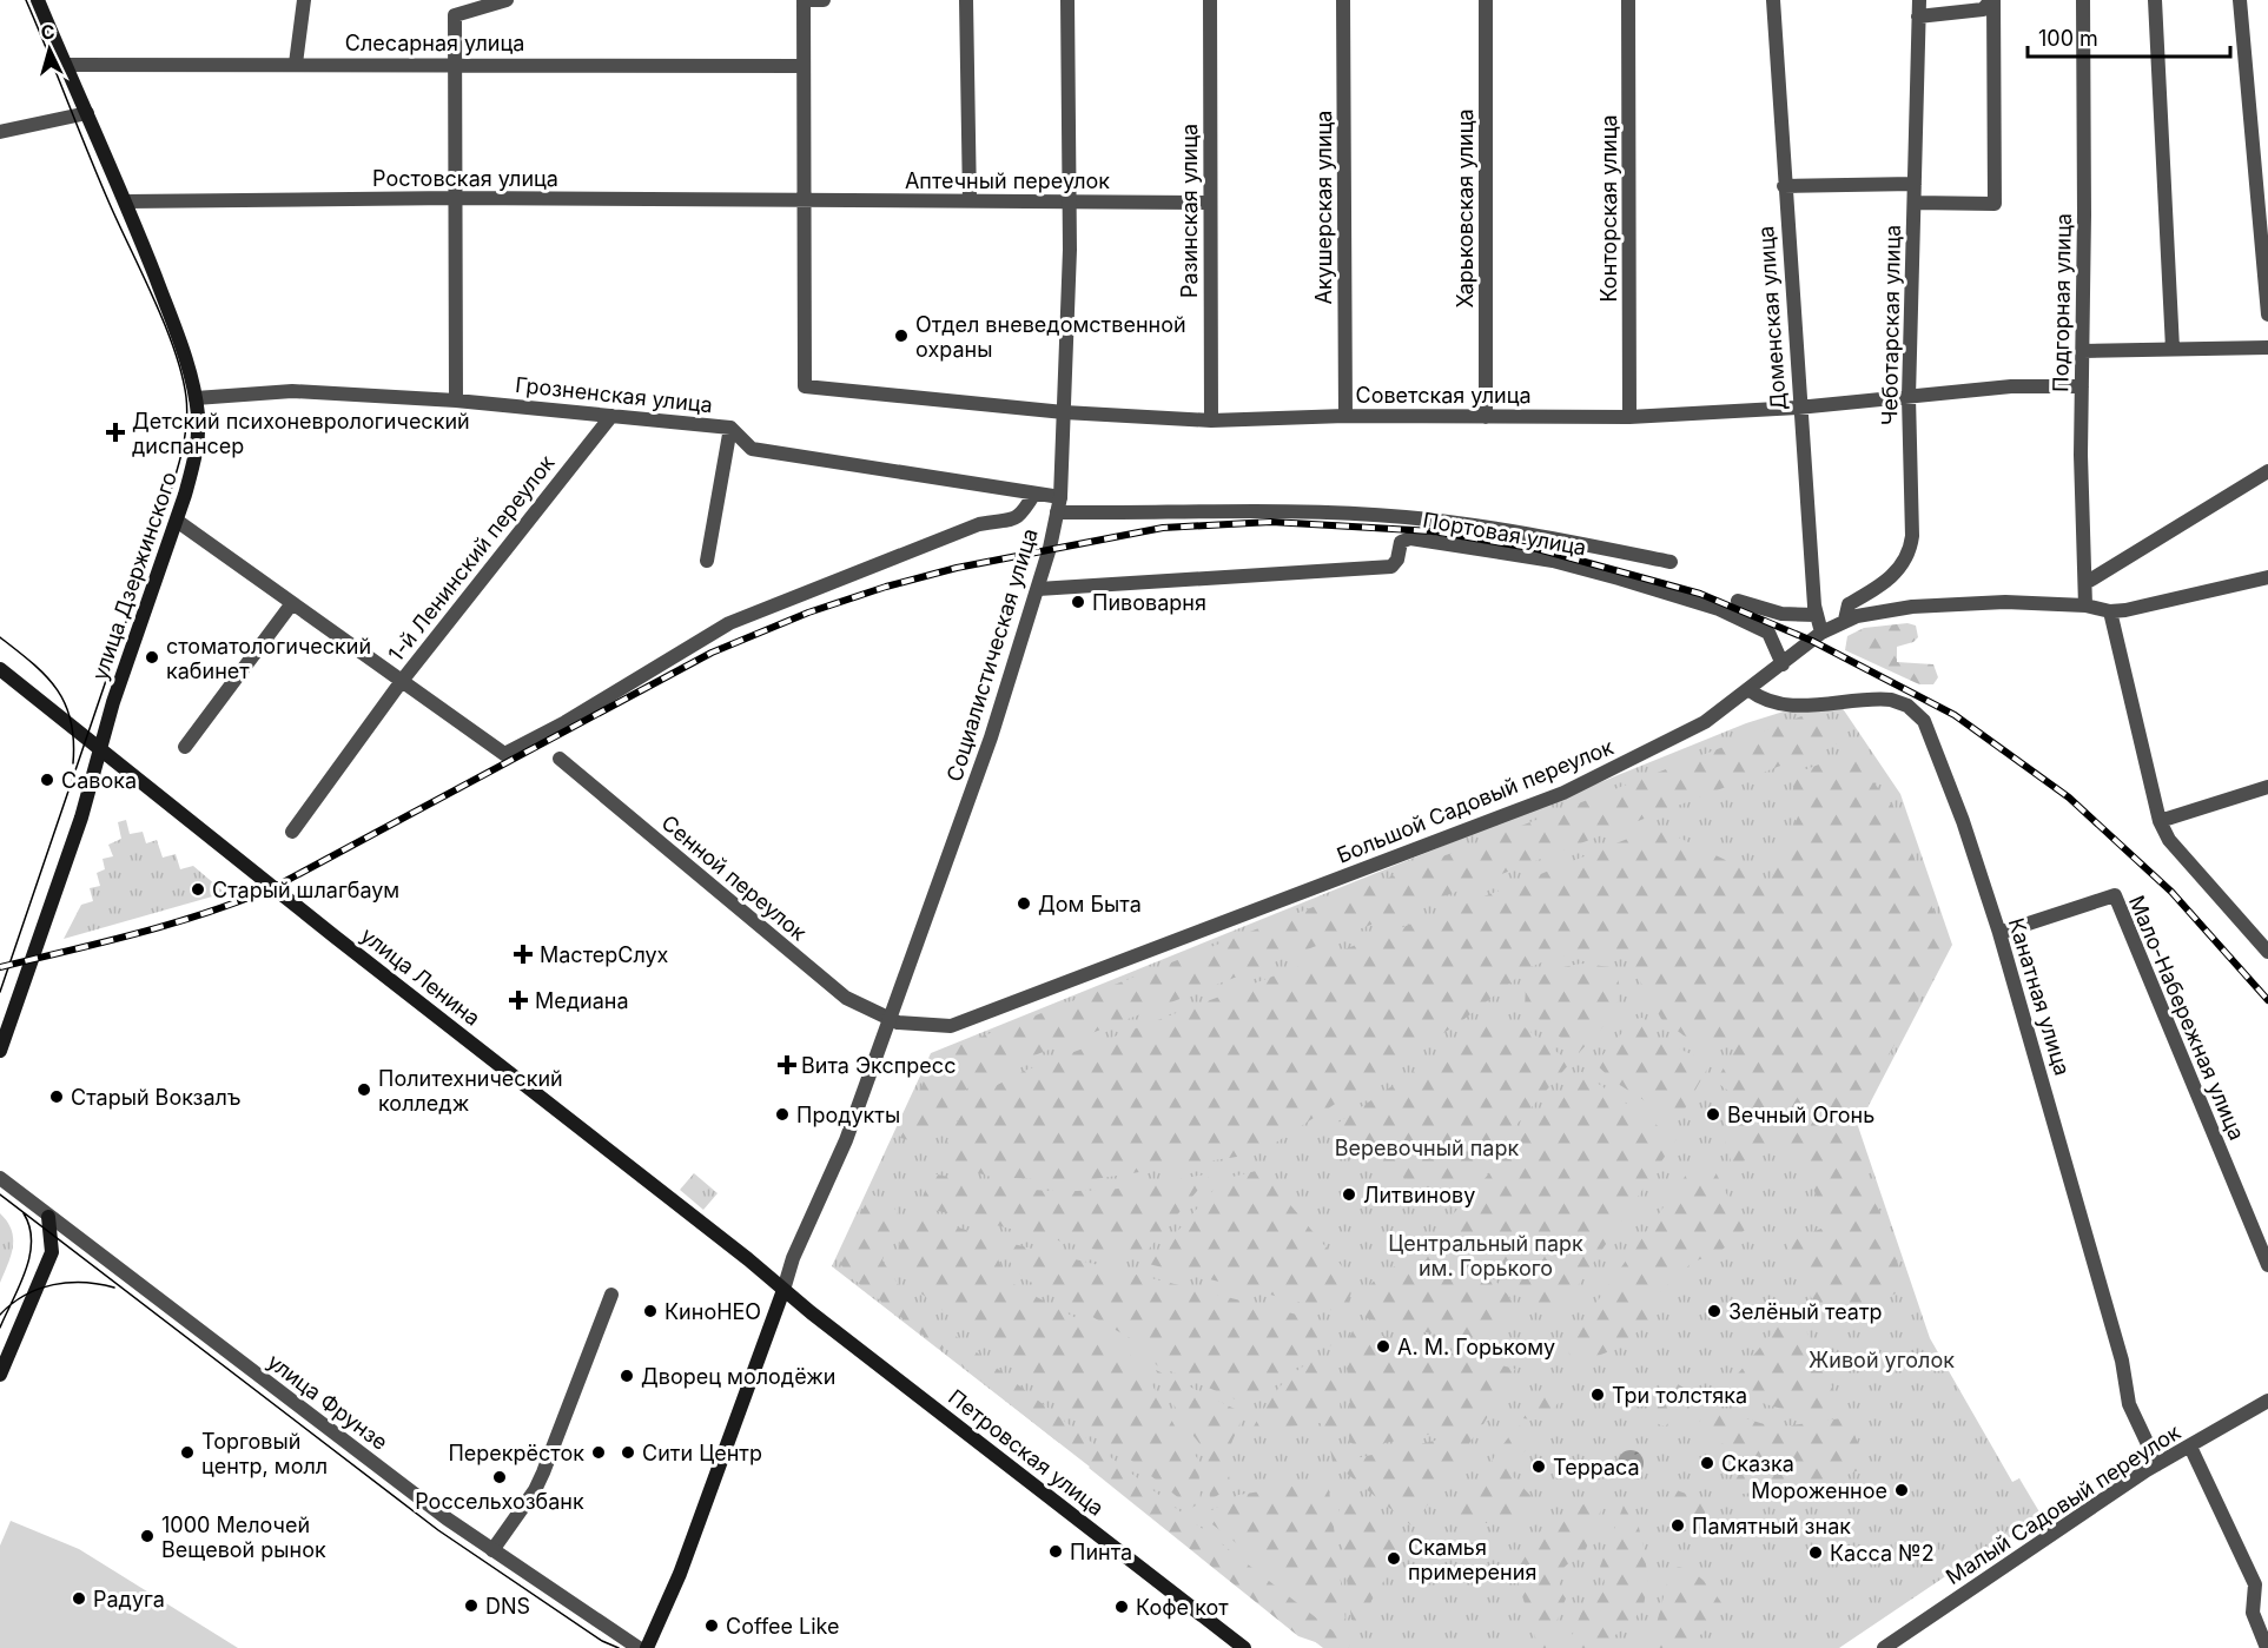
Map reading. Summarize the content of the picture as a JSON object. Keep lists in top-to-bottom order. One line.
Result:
{"streets":{"main road":["улица Дзержинского","улица Ленина","Петровская улица"],"street":["Слесарная улица","Ростовская улица","Аптечный переулок","Акушерская улица","Харьковская улица","Конторская улица","Разинская улица","Подгорная улица","Доменская улица","Чеботарская улица","Грозненская улица","Советская улица","Портовая улица","1-й Ленинский переулок","Социалистическая улица","Большой Садовый переулок","Сенной переулок","Канатная улица","Мало-Набережная улица","улица Фрунзе","Малый Садовый переулок"]},"crossings":[["Слесарная улица","улица Дзержинского"],["Ростовская улица","Аптечный переулок"],["Ростовская улица","Советская улица"],["Ростовская улица","улица Дзержинского"],["Аптечный переулок","Разинская улица"],["Аптечный переулок","Советская улица"],["Аптечный переулок","Социалистическая улица"],["Акушерская улица","Советская улица"],["Харьковская улица","Советская улица"],["Конторская улица","Советская улица"],["Разинская улица","Советская улица"],["Подгорная улица","Советская улица"],["Подгорная улица","Большой Садовый переулок"],["Доменская улица","Советская улица"],["Доменская улица","Большой Садовый переулок"],["Чеботарская улица","Советская улица"],["Чеботарская улица","Большой Садовый переулок"],["Грозненская улица","1-й Ленинский переулок"],["Грозненская улица","улица Дзержинского"],["Грозненская улица","Социалистическая улица"],["Советская улица","Социалистическая улица"],["Портовая улица","Социалистическая улица"],["Портовая улица","Большой Садовый переулок"],["улица Дзержинского","улица Ленина"],["Социалистическая улица","Большой Садовый переулок"],["Социалистическая улица","Сенной переулок"],["Социалистическая улица","улица Ленина"],["Социалистическая улица","Петровская улица"],["Большой Садовый переулок","Сенной переулок"],["Большой Садовый переулок","Канатная улица"],["улица Ленина","Петровская улица"],["Канатная улица","Мало-Набережная улица"],["Канатная улица","Малый Садовый переулок"]],"parks":["Веревочный парк","Центральный парк им. Горького","Живой уголок"],"places":{"other":["Отдел вневедомственной охраны","Пивоварня","стоматологический кабинет","Савока","Старый шлагбаум","Дом Быта","Политехнический колледж","Старый Вокзалъ","Продукты","Вечный Огонь","Литвинову","КиноНЕО","Зелёный театр","А. М. Горькому","Дворец молодёжи","Три толстяка","Торговый центр, молл","Перекрёсток","Сити Центр","Сказка","Терраса","Россельхозбанк","Мороженное","Памятный знак","1000 Мелочей Вещевой рынок","Пинта","Касса №2","Скамья примерения","Радуга","DNS","Кофе кот","Coffee Like"],"health":["Детский психоневрологический диспансер","МастерСлух","Медиана","Вита Экспресс"]},"scale_bar":"100 m","north":"top"}
